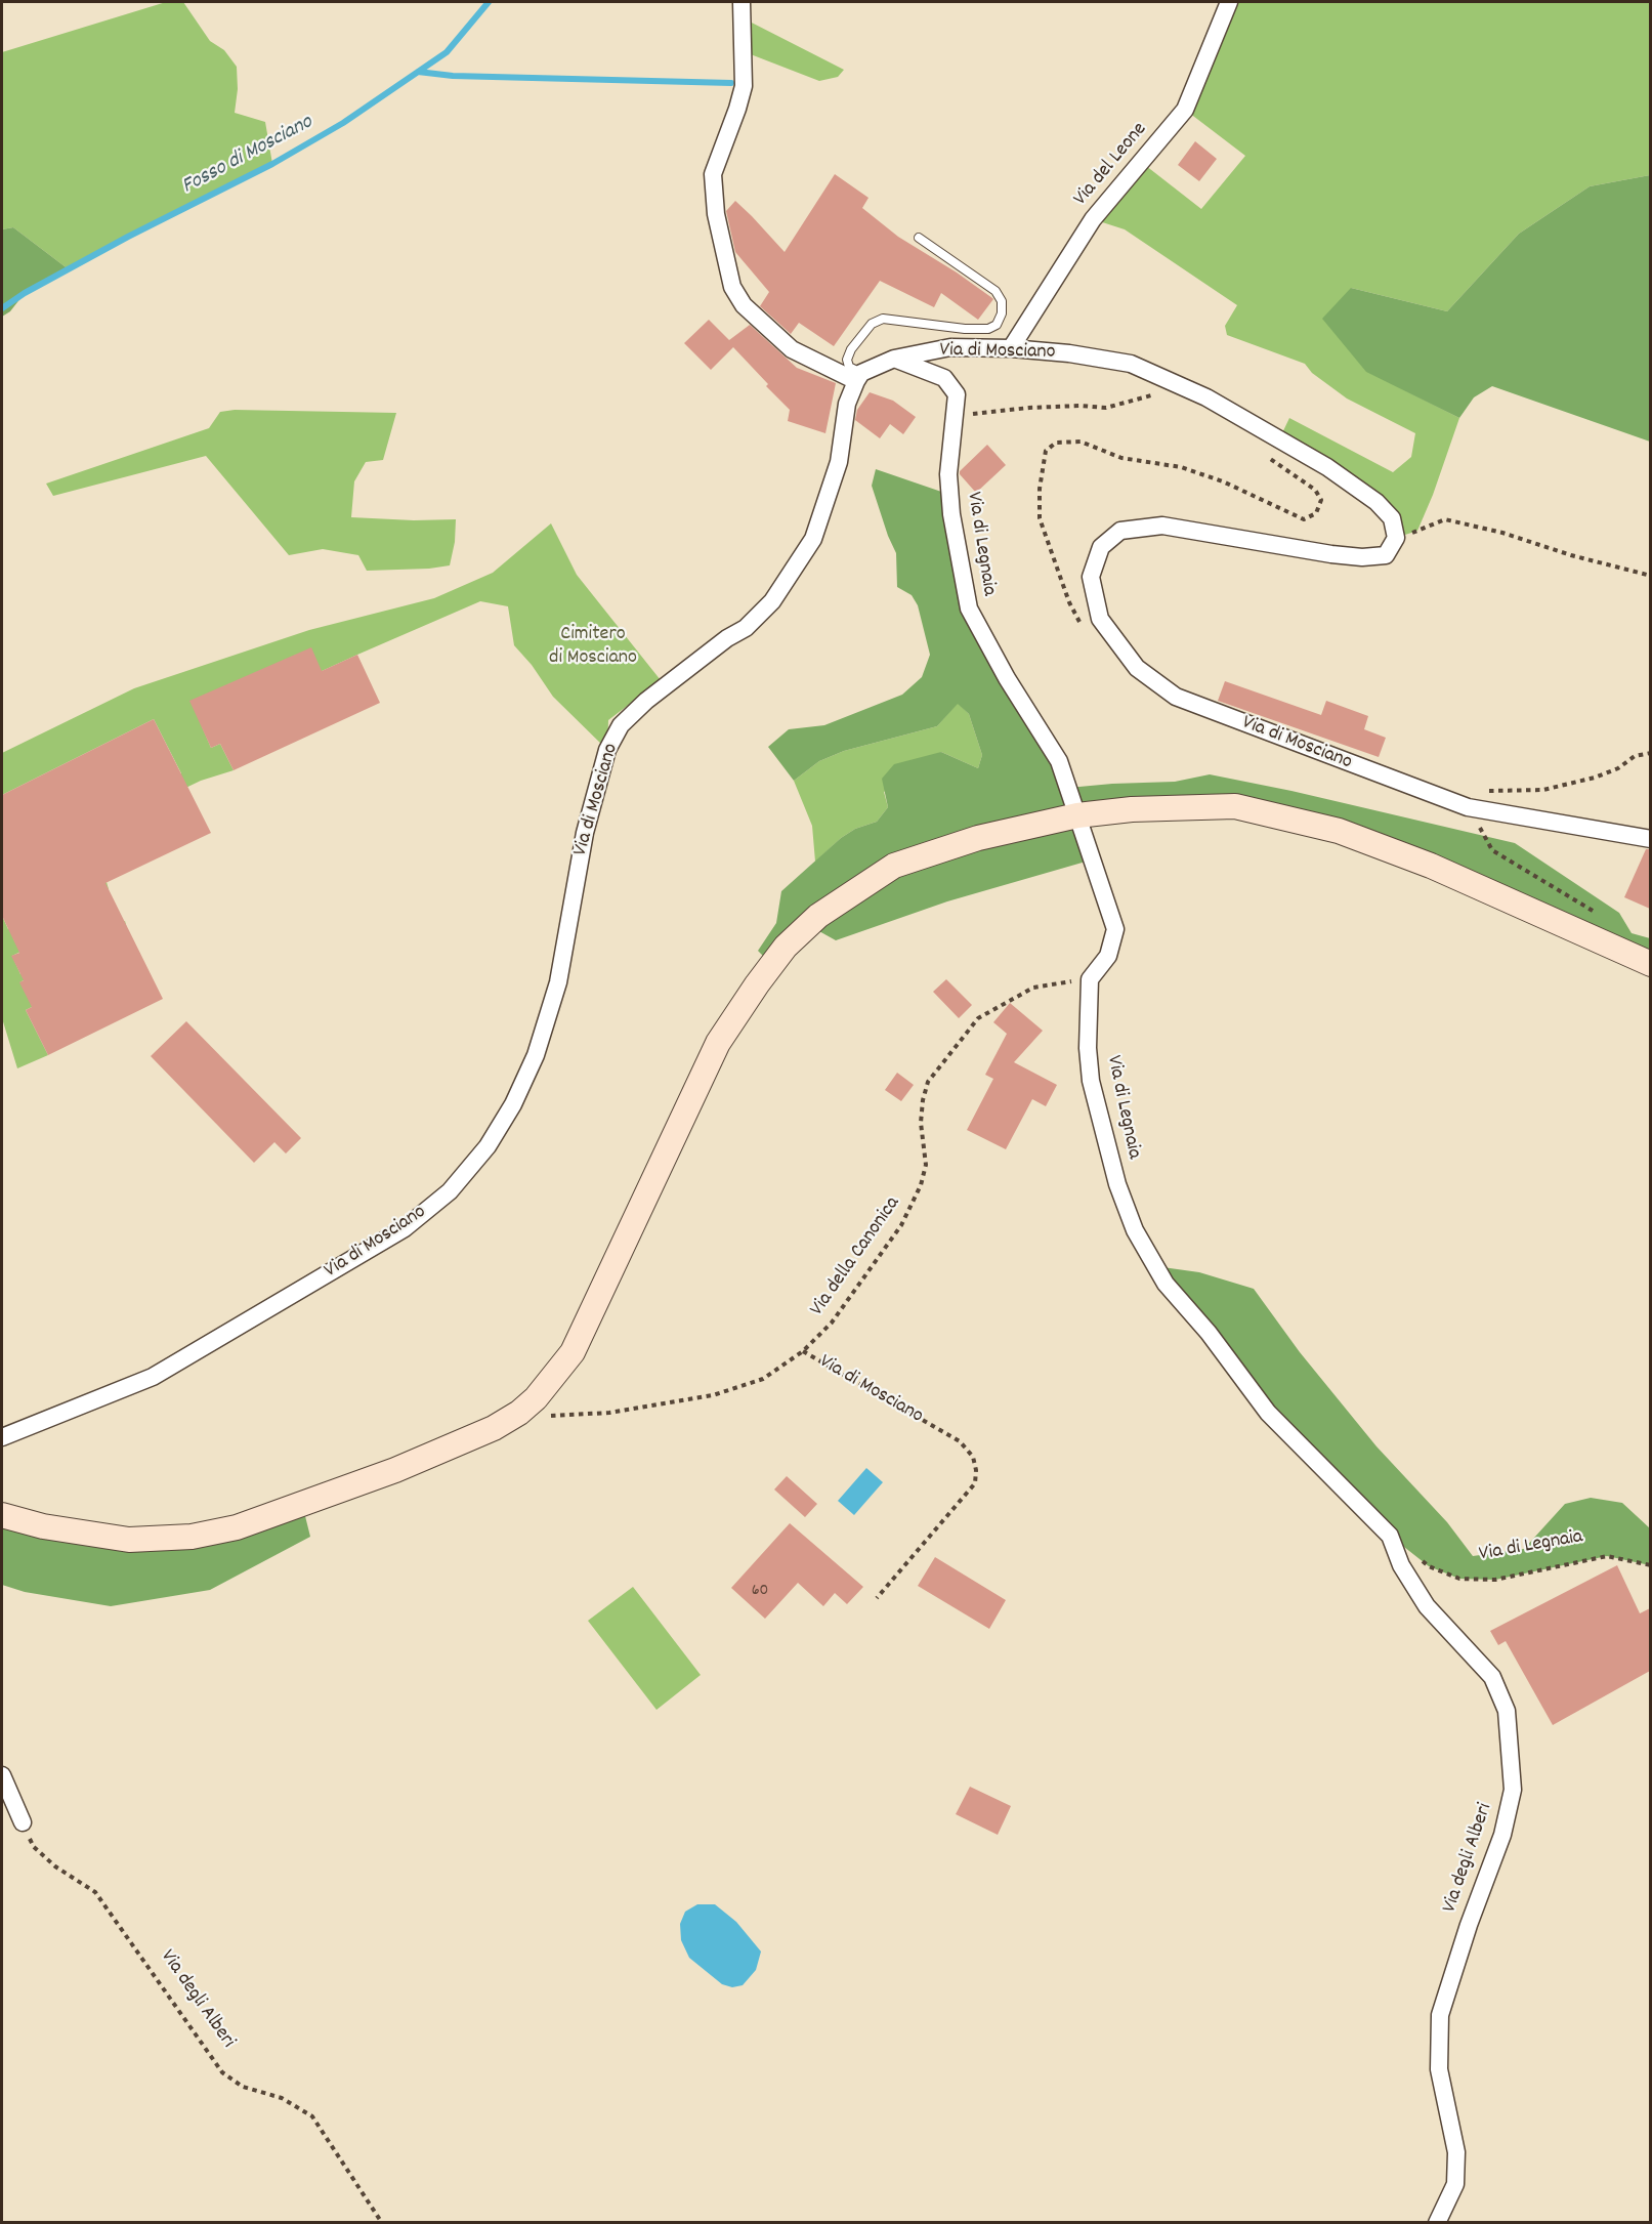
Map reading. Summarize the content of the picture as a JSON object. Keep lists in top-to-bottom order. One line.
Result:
{"streets":{"street":["Via del Leone","Via di Mosciano","Via di Legnaia","Via degli Alberi"],"path":["Via della Canonica"]},"crossings":[["Via del Leone","Via di Mosciano"],["Via di Mosciano","Via di Legnaia"],["Via di Mosciano","Via della Canonica"],["Via di Legnaia","Via della Canonica"],["Via di Legnaia","Via degli Alberi"]],"water":["Fosso di Mosciano"],"parks":["Cimitero di Mosciano"],"house_numbers":["60"]}
